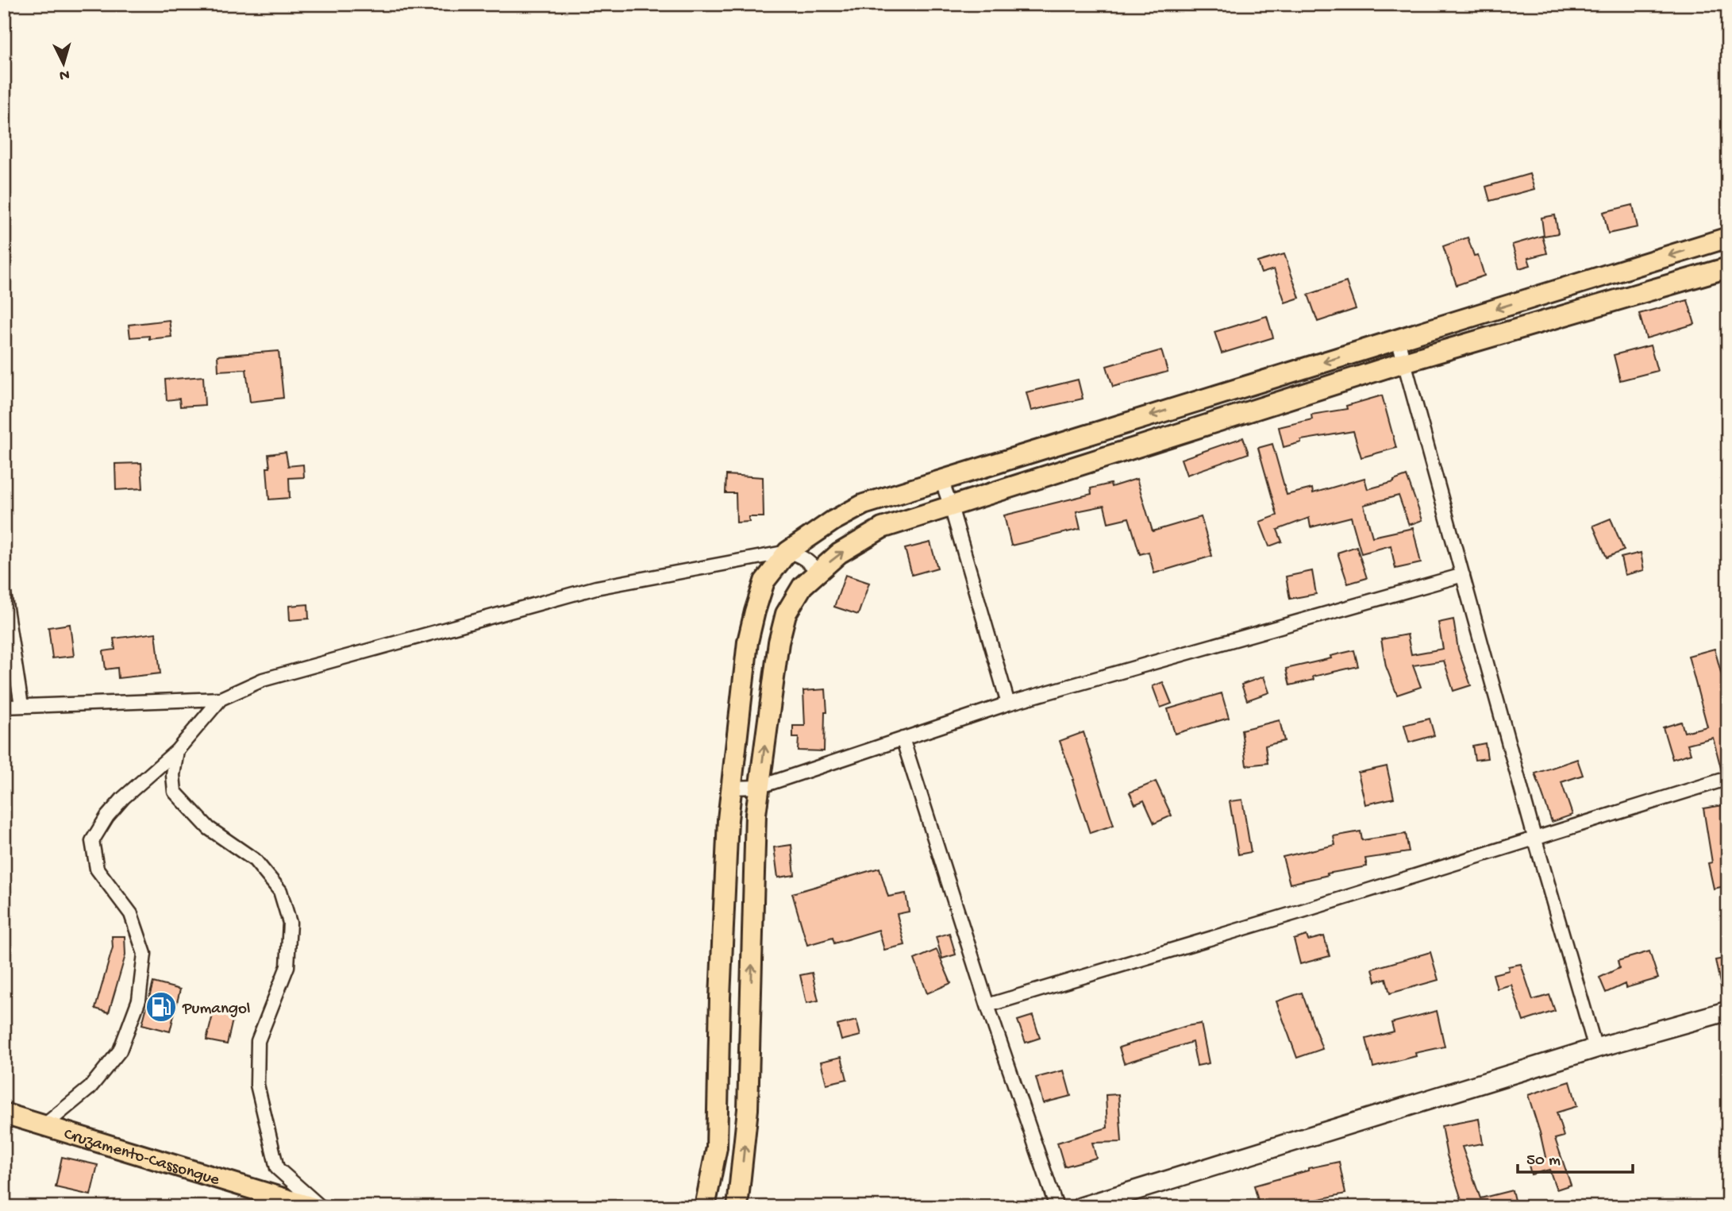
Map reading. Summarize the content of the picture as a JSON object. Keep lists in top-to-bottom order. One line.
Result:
{"streets":{"main road":["Cruzamento-Cassongue"]},"places":{"fuel station":["Pumangol"]},"scale_bar":"50 m","north":"bottom"}
